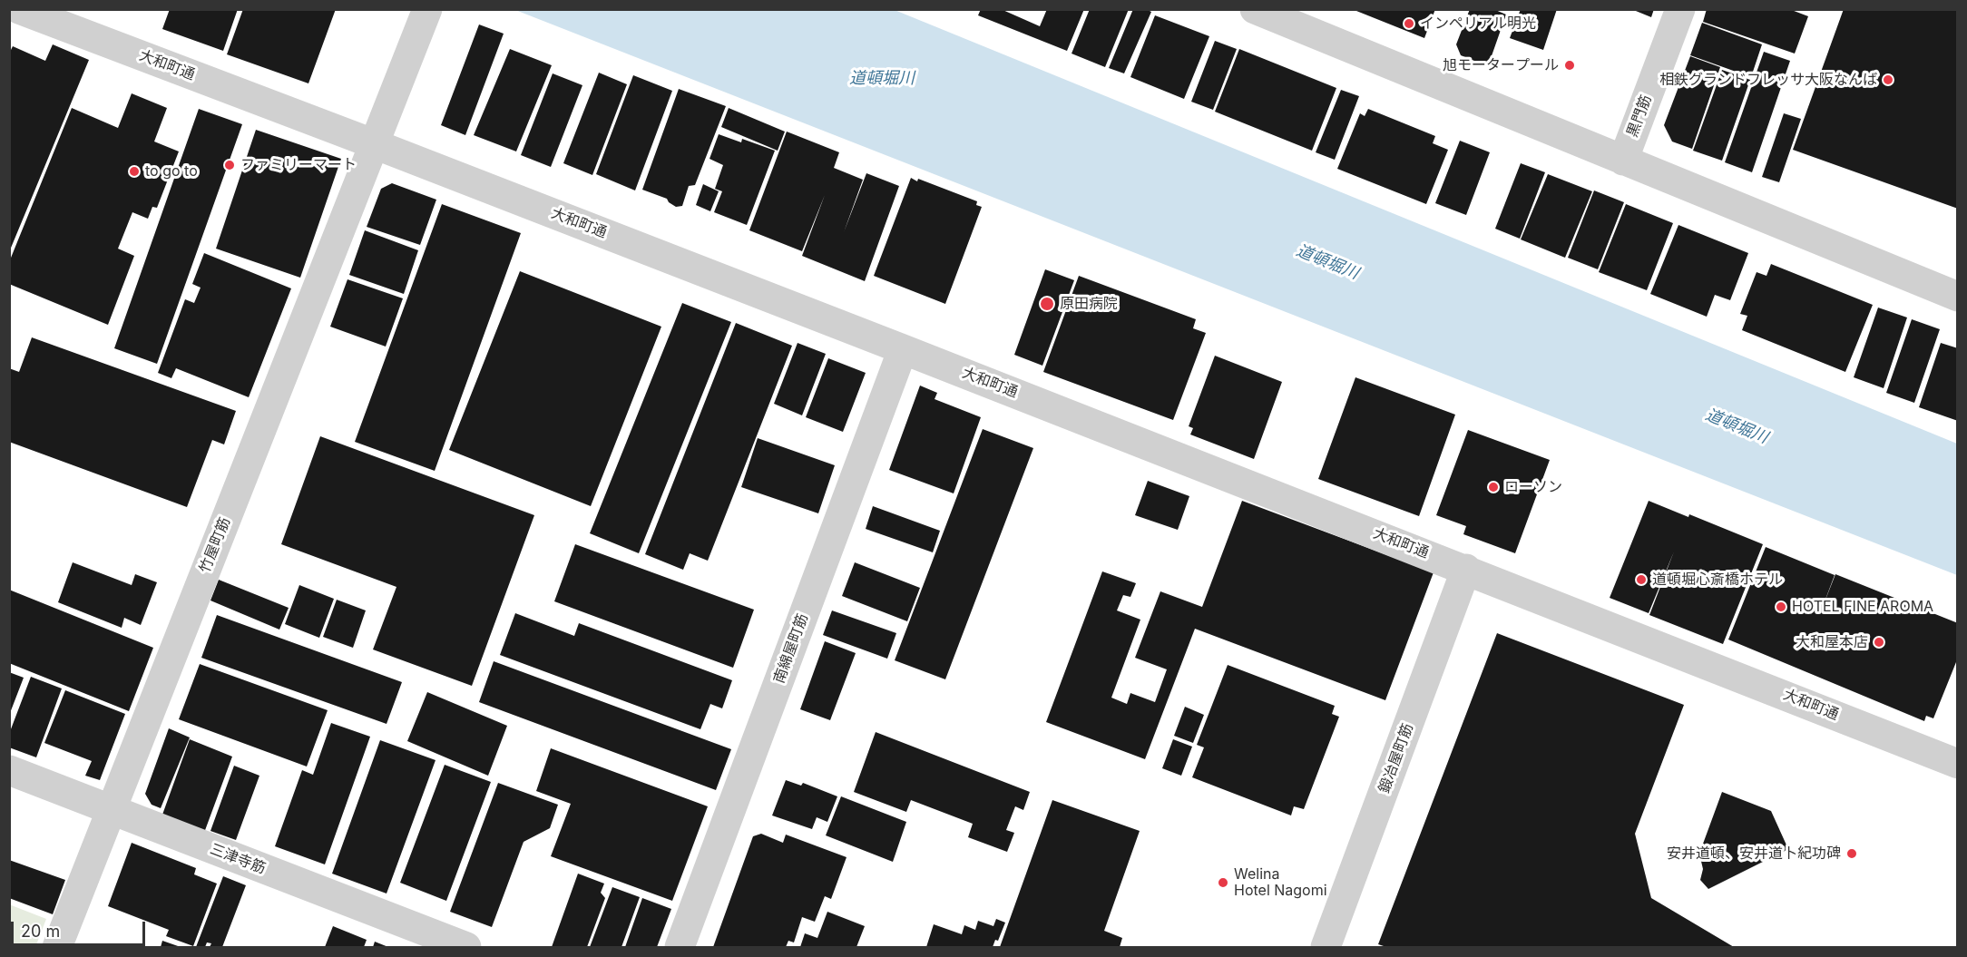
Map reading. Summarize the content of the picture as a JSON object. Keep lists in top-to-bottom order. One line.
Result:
{"streets":{"street":["大和町通","黒門筋","竹屋町筋","南綿屋町筋","鍛冶屋町筋","三津寺筋"]},"crossings":[["大和町通","竹屋町筋"],["大和町通","南綿屋町筋"],["大和町通","鍛冶屋町筋"],["竹屋町筋","三津寺筋"]],"water":["道頓堀川"],"places":["インペリアル明光","旭モータープール","相鉄グランドフレッサ大阪なんば","ファミリーマート","to go to","原田病院","ローソン","道頓堀心斎橋ホテル","HOTEL FINE AROMA","大和屋本店","安井道頓、安井道卜紀功碑","Welina Hotel Nagomi"],"scale_bar":"20 m"}
